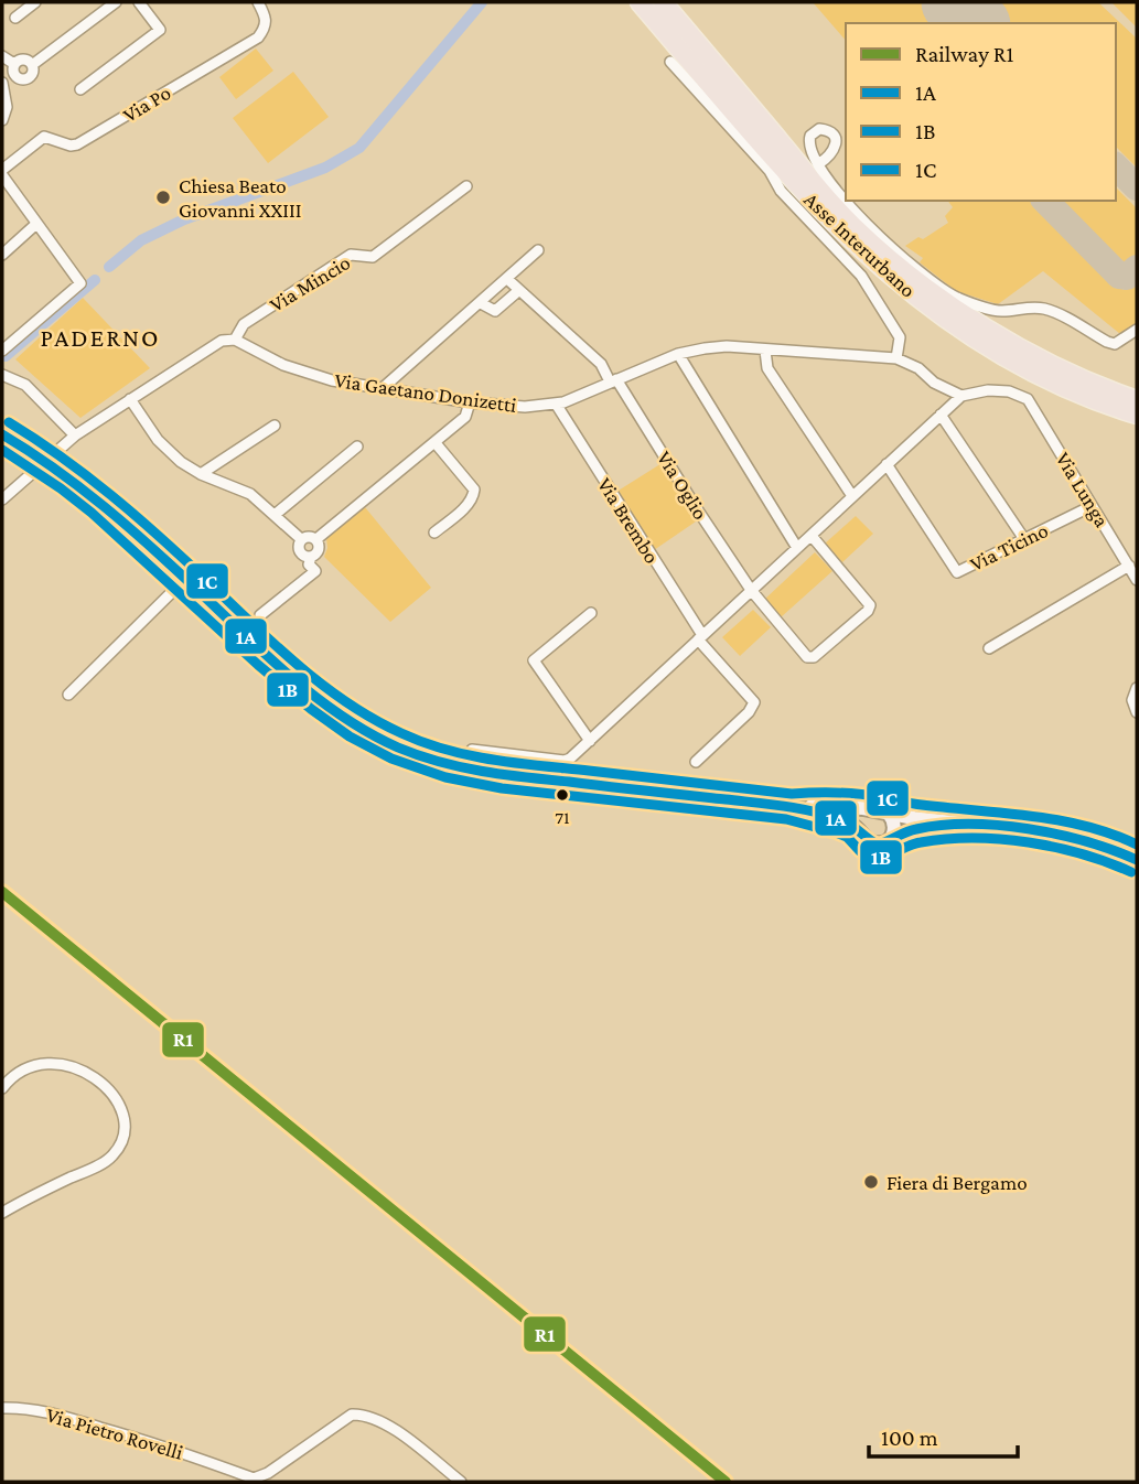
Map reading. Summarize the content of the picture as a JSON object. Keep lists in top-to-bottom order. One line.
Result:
{"streets":{"highway":["Asse Interurbano"],"street":["Via Po","Via Mincio","Via Gaetano Donizetti","Via Oglio","Via Lunga","Via Brembo","Via Ticino","Via Pietro Rovelli"]},"crossings":[["Via Mincio","Via Gaetano Donizetti"],["Via Gaetano Donizetti","Via Oglio"],["Via Gaetano Donizetti","Via Lunga"],["Via Gaetano Donizetti","Via Brembo"],["Via Lunga","Via Ticino"]],"districts":["PADERNO"],"places":["Chiesa Beato Giovanni XXIII","71","Fiera di Bergamo"],"lines":["transit line 1C","transit line 1A","transit line 1B","rail line R1"],"legend":["Railway R1","1A","1B","1C"],"scale_bar":"100 m"}
